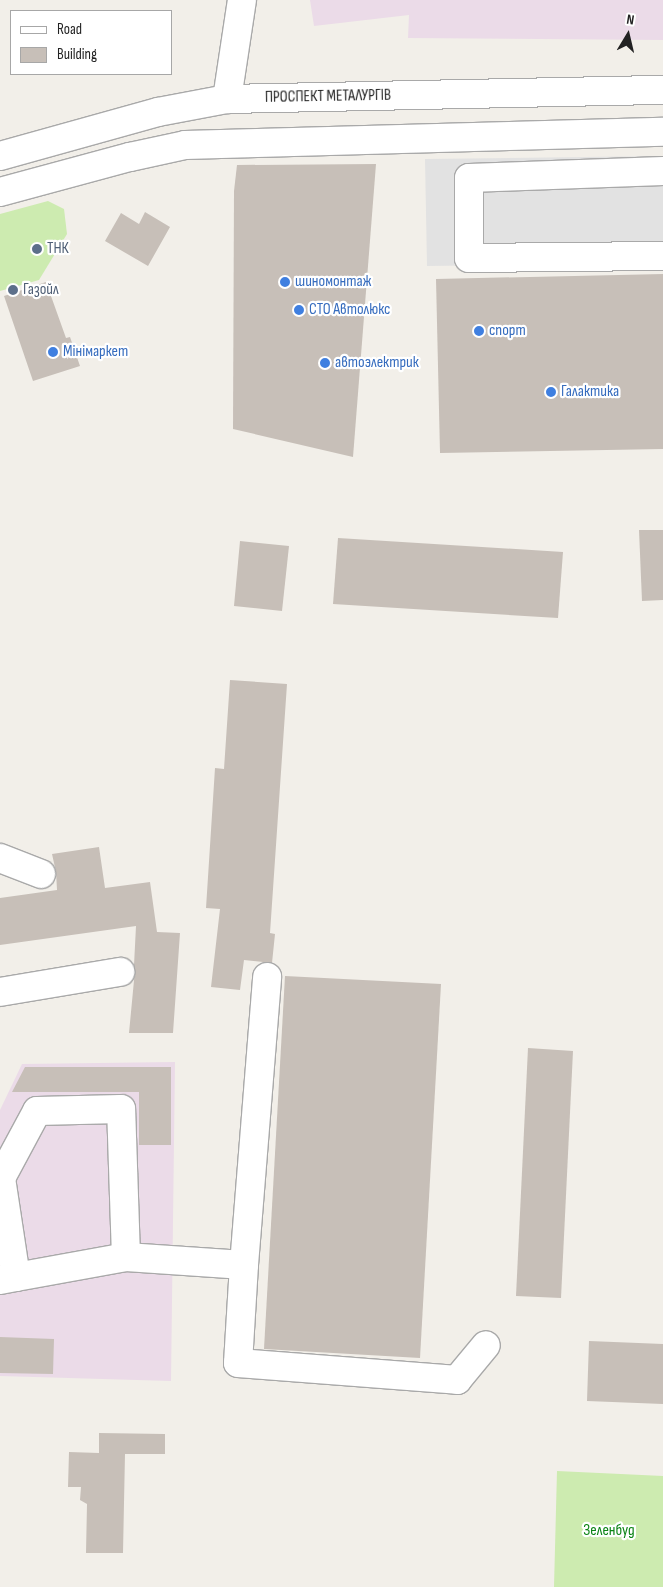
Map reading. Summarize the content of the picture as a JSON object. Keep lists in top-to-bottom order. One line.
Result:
{"streets":{"street":["ПРОСПЕКТ МЕТАЛУРГІВ"]},"parks":["Зеленбуд"],"places":["ТНК","шиномонтаж","Газойл","СТО Автолюкс","спорт","Мінімаркет","автоэлектрик","Галактика"],"legend":["Road","Building"],"north":"top"}
